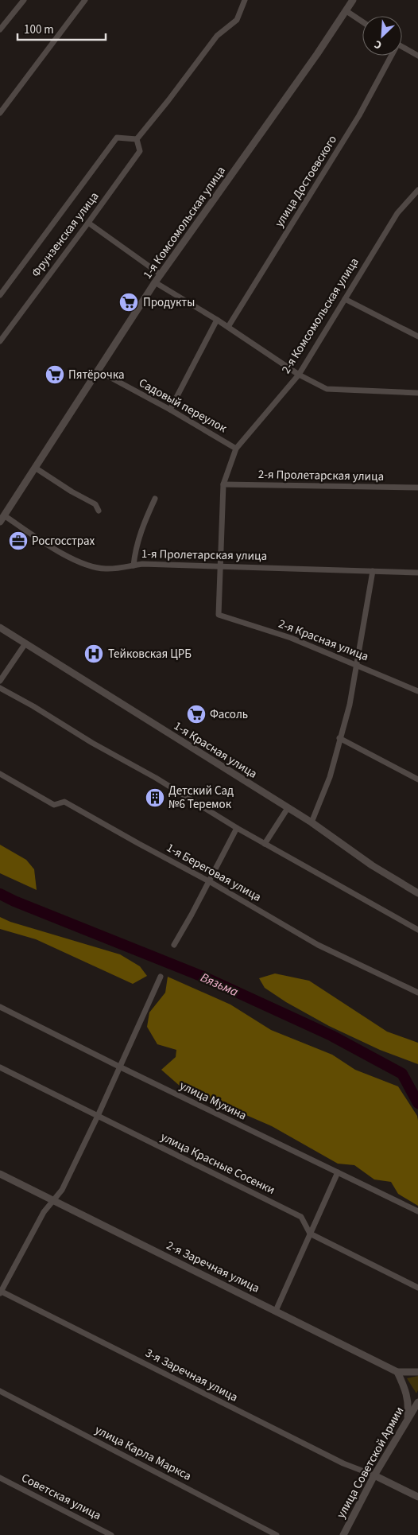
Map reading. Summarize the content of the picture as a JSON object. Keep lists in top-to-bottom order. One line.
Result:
{"streets":{"main road":["1-я Комсомольская улица","1-я Красная улица","2-я Заречная улица","улица Советской Армии"],"street":["улица Достоевского","Фрунзенская улица","2-я Комсомольская улица","Садовый переулок","2-я Пролетарская улица","1-я Пролетарская улица","2-я Красная улица","1-я Береговая улица","улица Мухина","улица Красные Сосенки","3-я Заречная улица","улица Карла Маркса","Советская улица"]},"crossings":[["1-я Комсомольская улица","Садовый переулок"],["1-я Комсомольская улица","1-я Пролетарская улица"],["2-я Комсомольская улица","Садовый переулок"],["2-я Комсомольская улица","2-я Пролетарская улица"],["2-я Комсомольская улица","1-я Пролетарская улица"],["2-я Комсомольская улица","2-я Красная улица"],["3-я Заречная улица","улица Советской Армии"]],"water":["Вязьма"],"places":{"supermarket":["Продукты","Пятёрочка","Фасоль"],"office":["Росгосстрах"],"hospital":["Тейковская ЦРБ"],"building":["Детский Сад №6 Теремок"]},"scale_bar":"100 m","north":"bottom left"}
